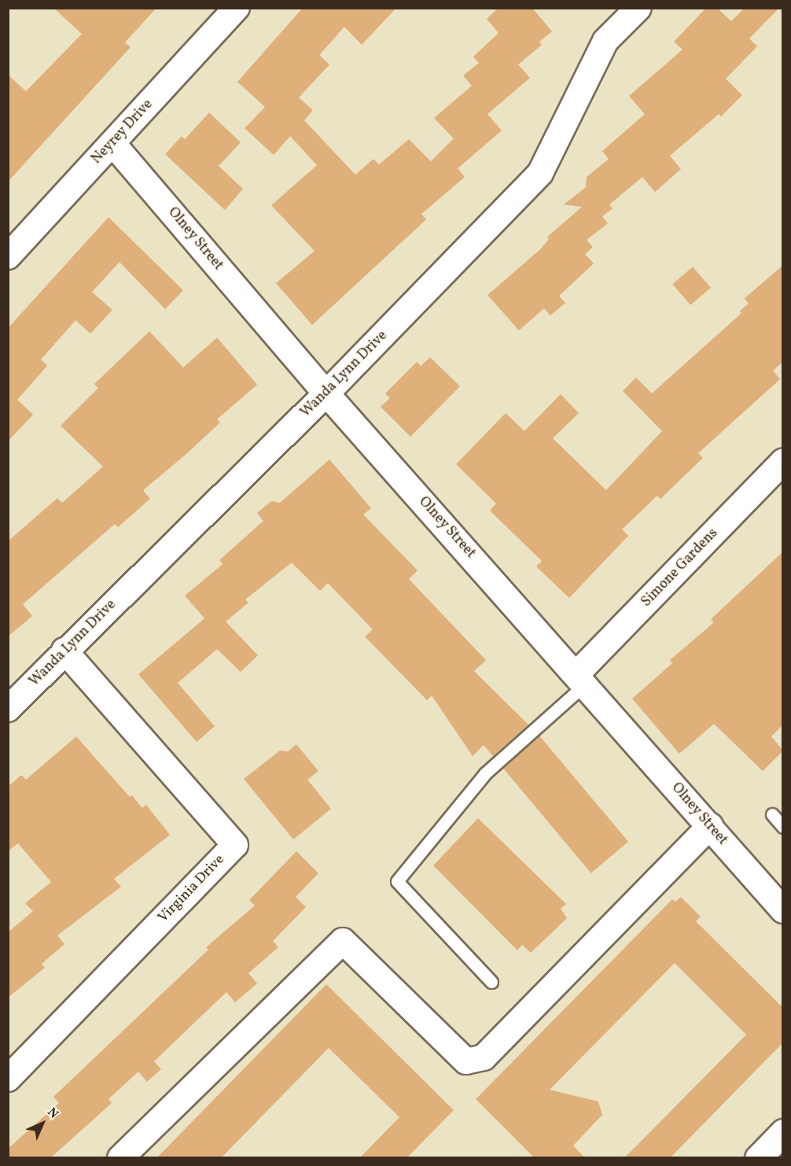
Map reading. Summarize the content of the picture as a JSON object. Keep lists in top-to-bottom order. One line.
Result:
{"streets":{"street":["Neyrey Drive","Olney Street","Wanda Lynn Drive","Simone Gardens","Virginia Drive"]},"crossings":[["Neyrey Drive","Olney Street"],["Olney Street","Wanda Lynn Drive"],["Olney Street","Simone Gardens"],["Wanda Lynn Drive","Virginia Drive"]],"north":"top right"}
